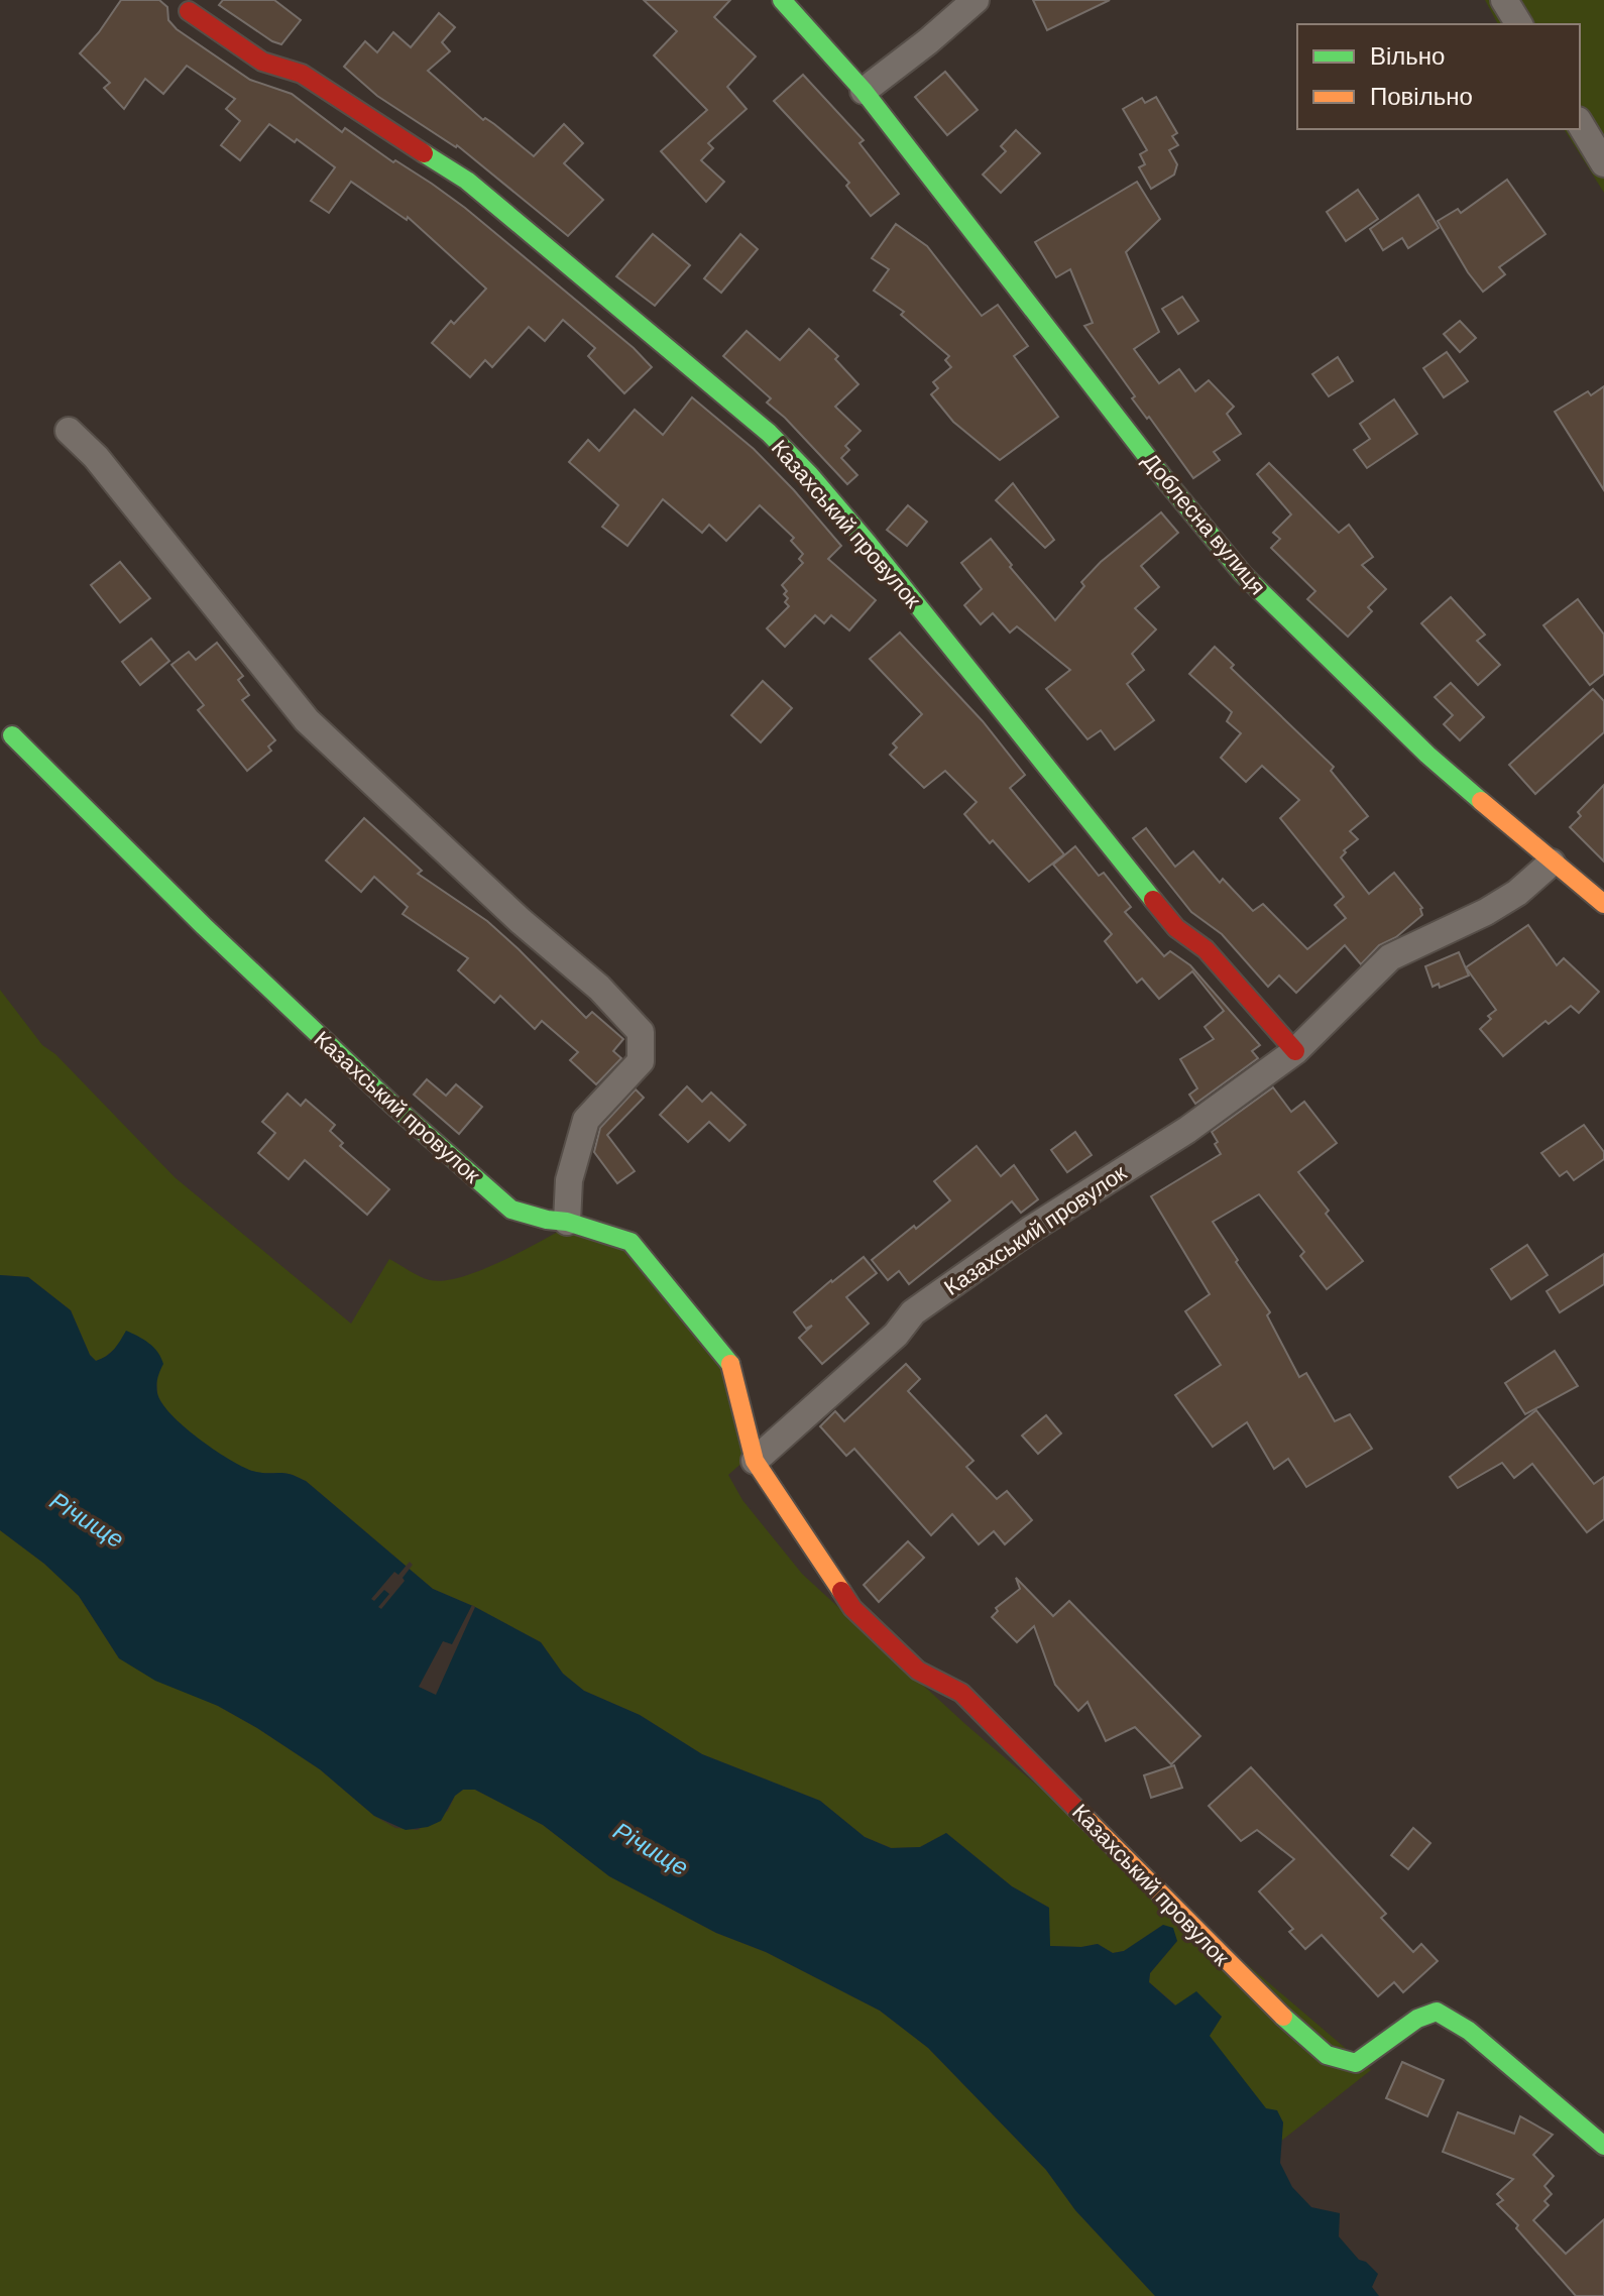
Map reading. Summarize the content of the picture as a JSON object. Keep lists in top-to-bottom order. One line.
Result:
{"streets":{"street":["Казахський провулок","Доблесна вулиця"]},"crossings":[["Казахський провулок","Доблесна вулиця"]],"water":["Річище"],"legend":["Вільно","Повільно"]}
